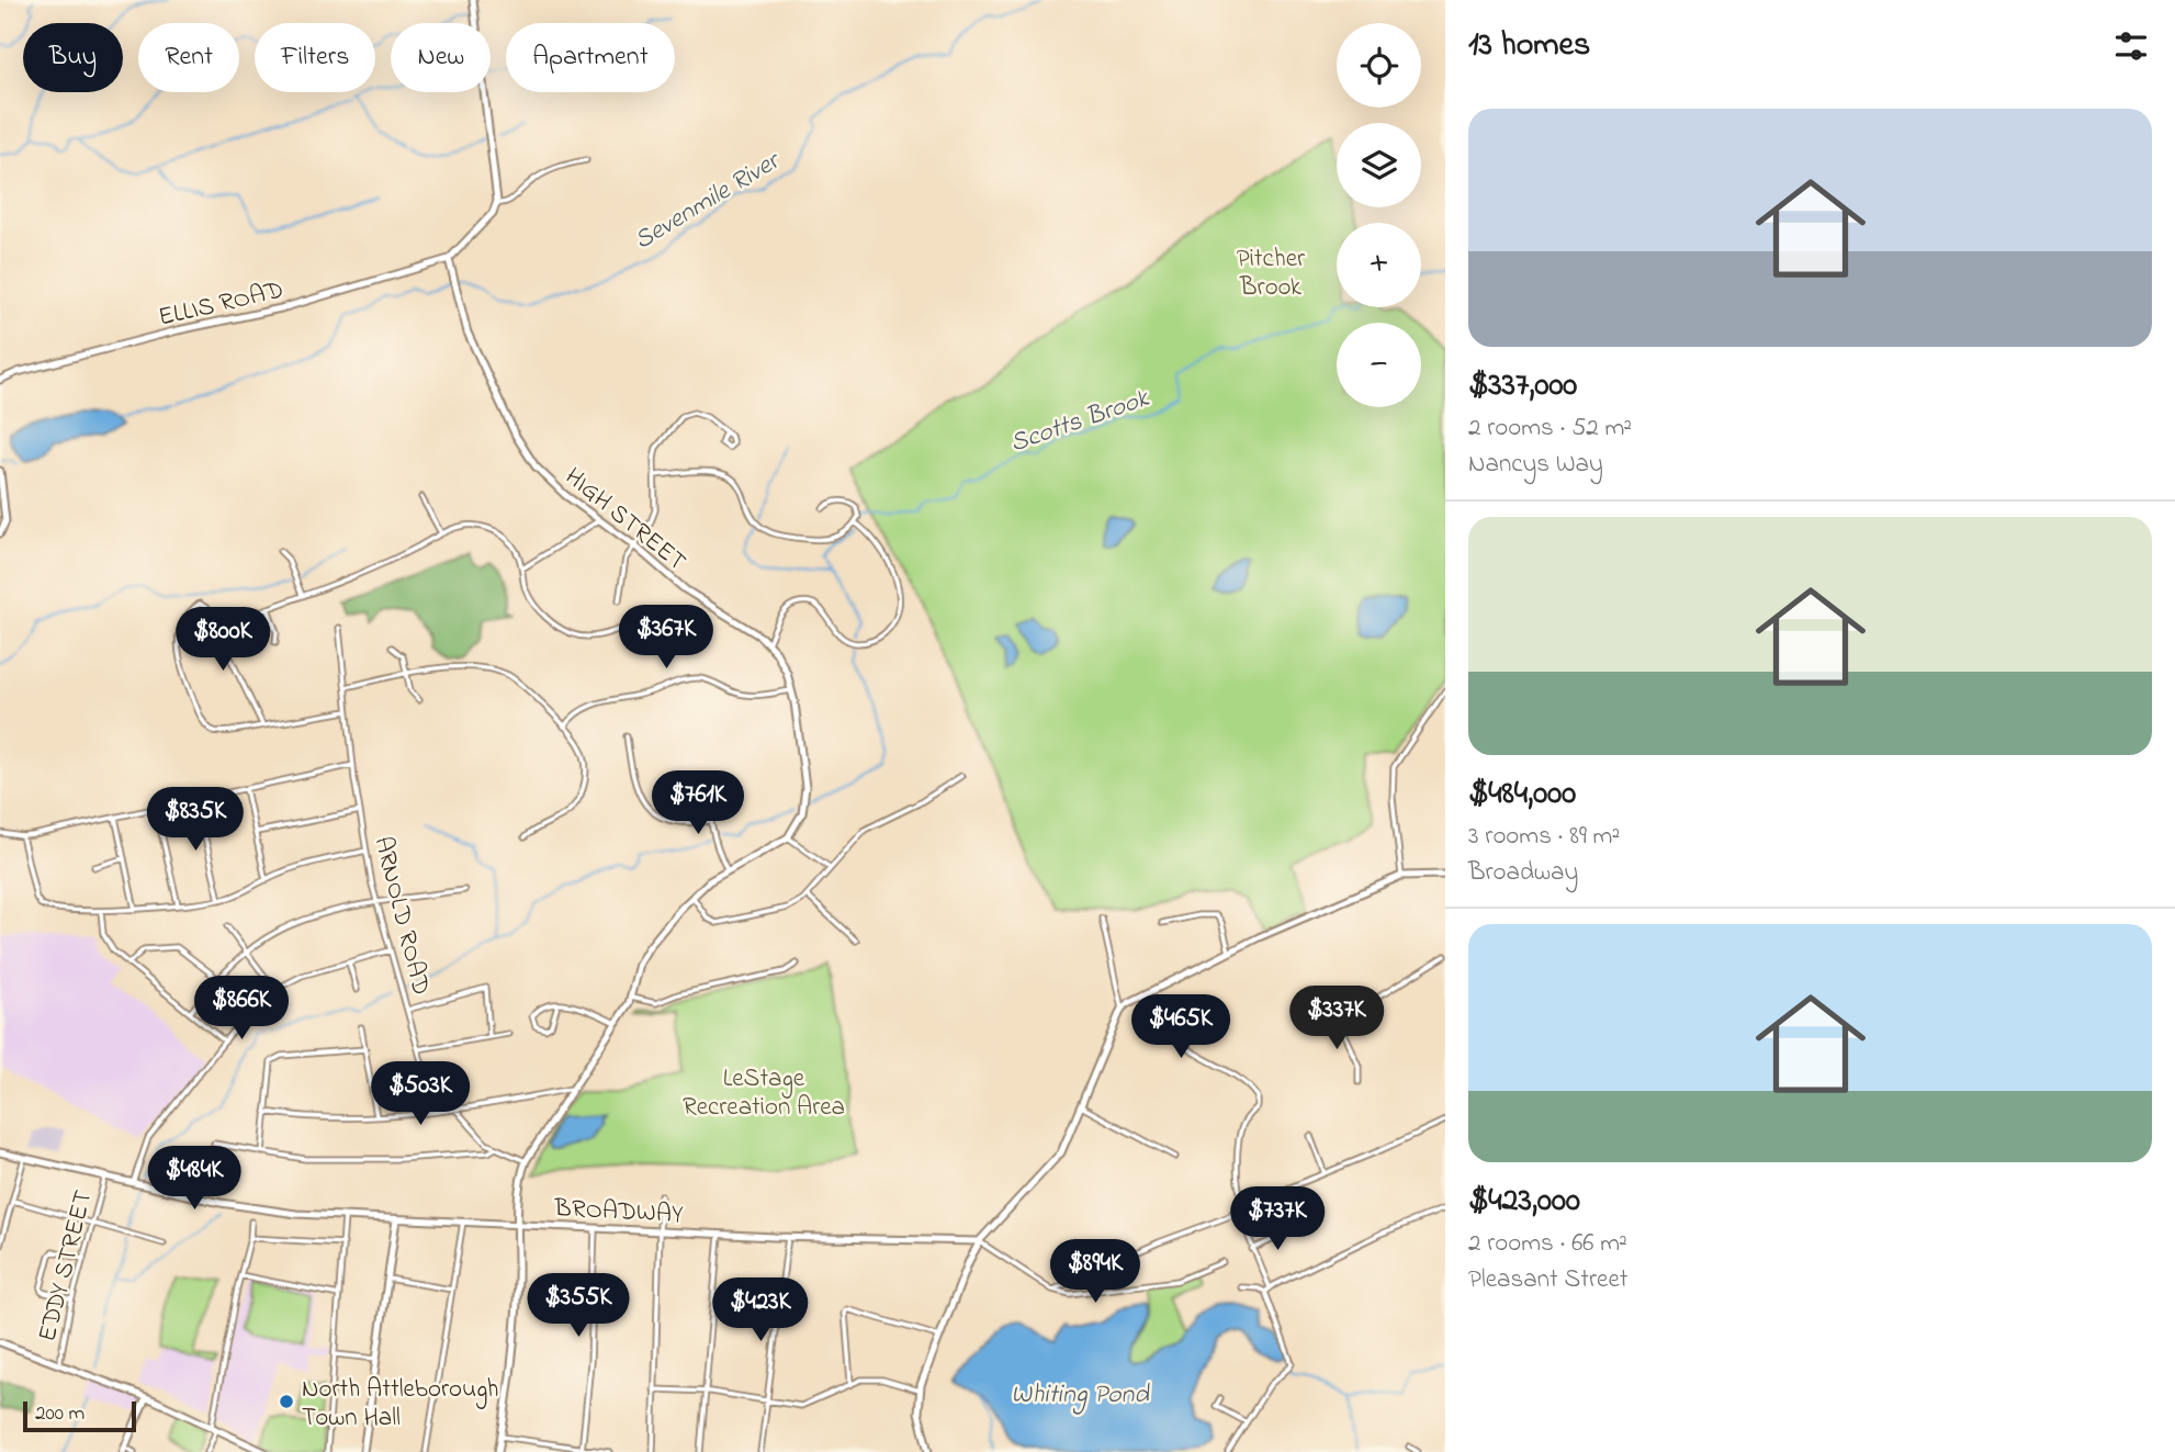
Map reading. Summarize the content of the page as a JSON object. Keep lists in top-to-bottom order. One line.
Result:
{"streets":{"street":["ELLIS ROAD","HIGH STREET","ARNOLD ROAD","BROADWAY","EDDY STREET"]},"crossings":[["ELLIS ROAD","HIGH STREET"],["BROADWAY","EDDY STREET"]],"water":["Sevenmile River","Scotts Brook","Whiting Pond"],"parks":["Pitcher Brook","LeStage Recreation Area"],"places":["North Attleborough Town Hall"],"scale_bar":"200 m","page":{"heading":"13 homes","map_buttons":["+","−"],"chip":["Buy","Rent","Filters","New","Apartment"],"list":[{"name":"$337,000","note":"2 rooms · 52 m² · Nancys Way"},{"name":"$484,000","note":"3 rooms · 89 m² · Broadway"},{"name":"$423,000","note":"2 rooms · 66 m² · Pleasant Street"}],"price":["$367K","$800K","$761K","$835K","$866K","$337K","$465K","$503K","$484K","$737K","$894K","$355K","$423K"],"scale":"200 m"}}
